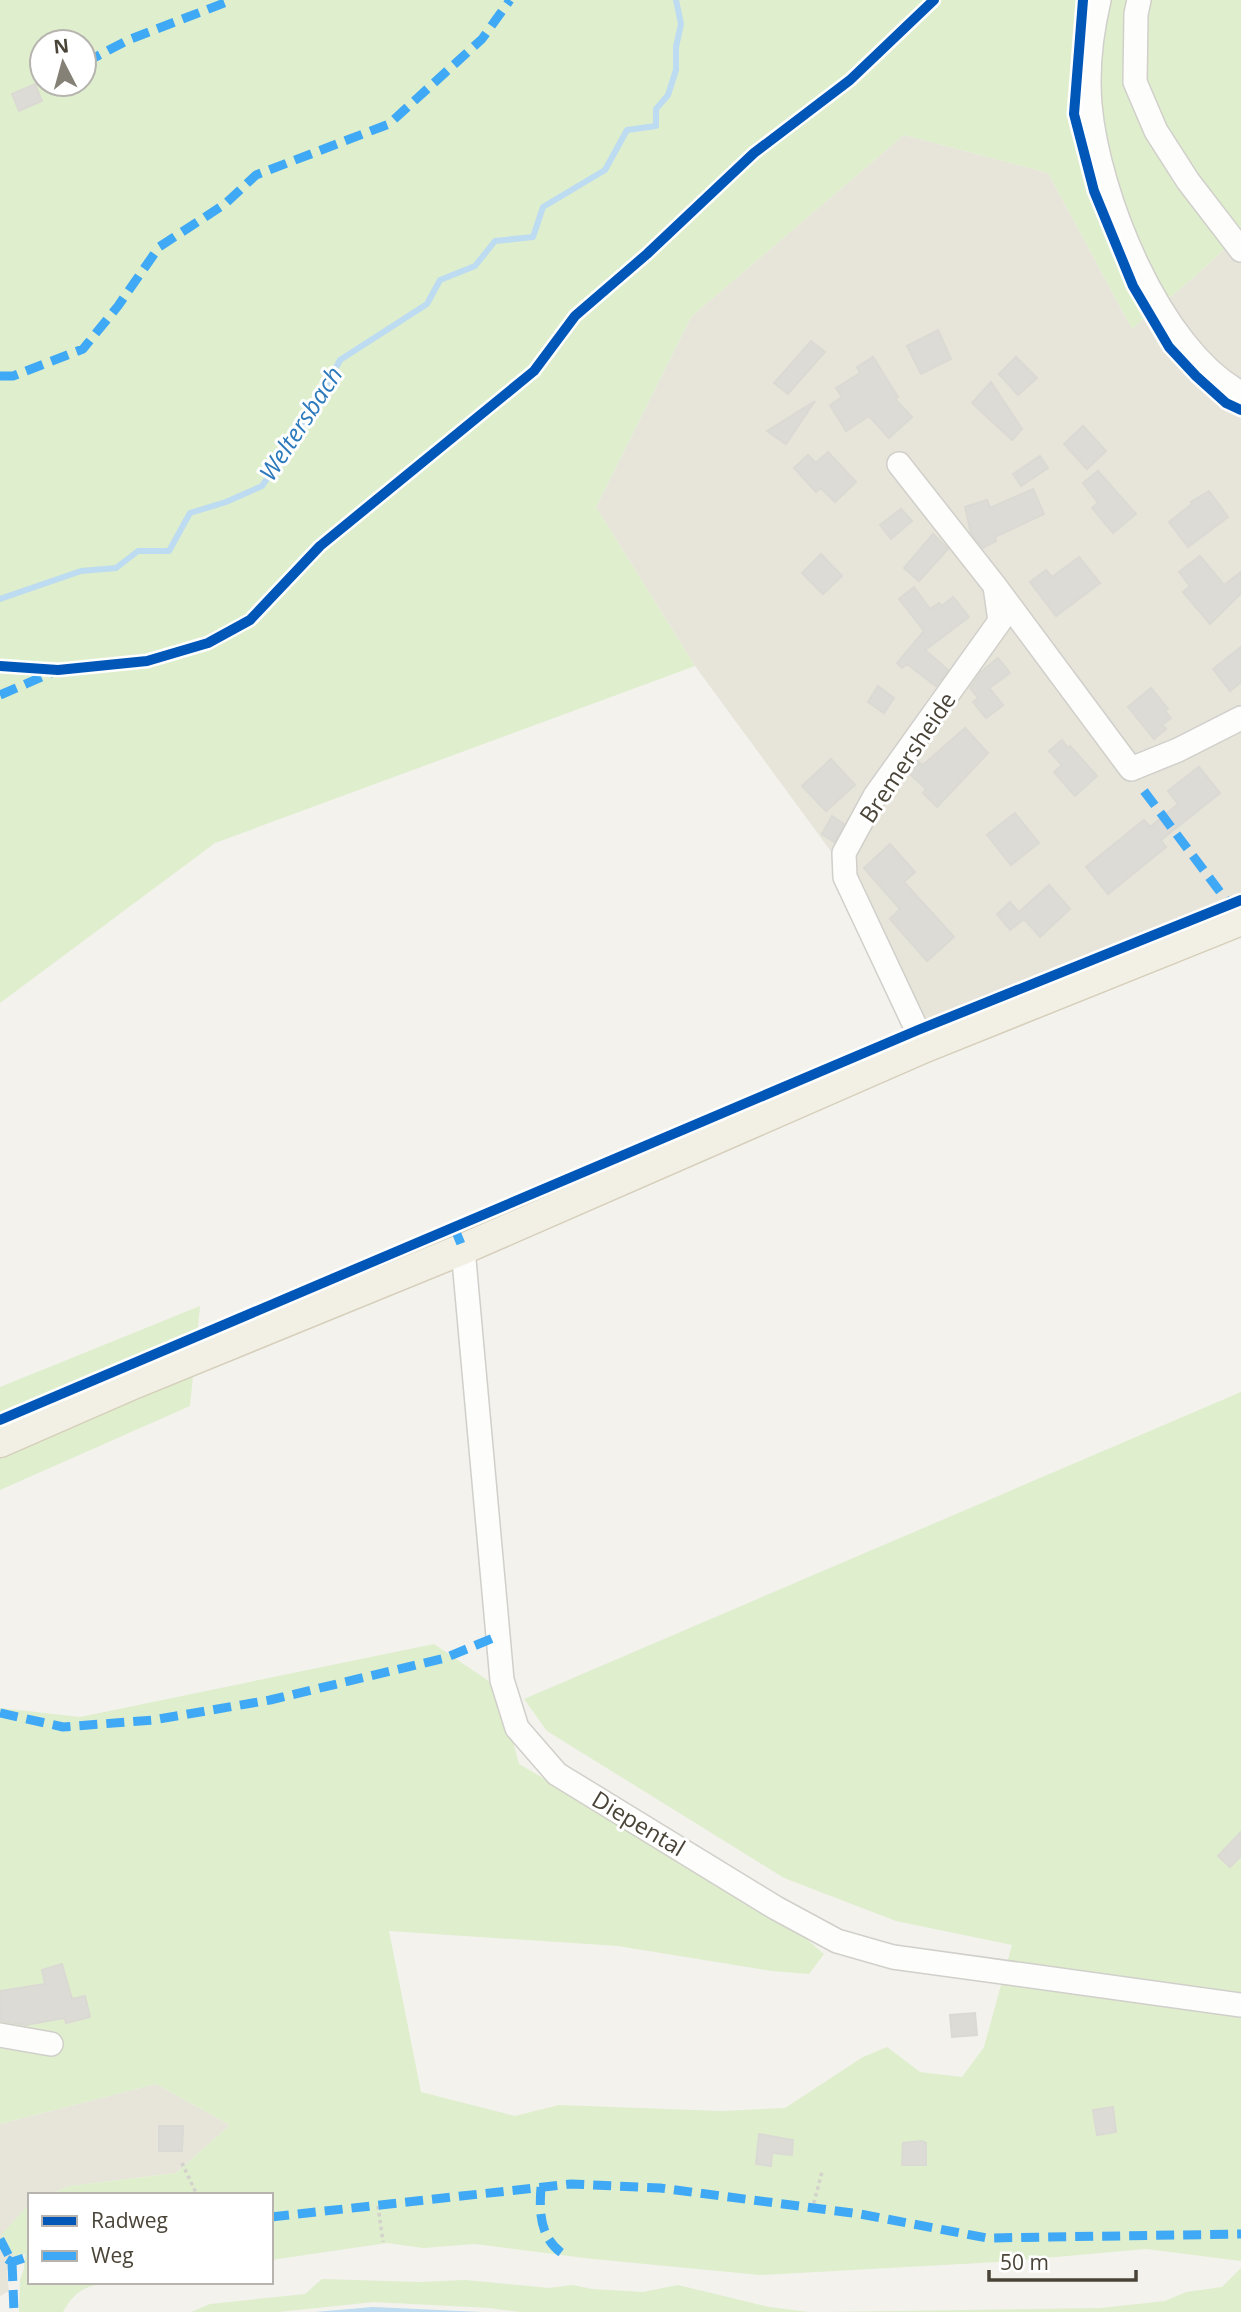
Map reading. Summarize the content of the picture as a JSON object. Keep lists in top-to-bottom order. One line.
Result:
{"streets":{"street":["Bremersheide","Diepental"]},"water":["Weltersbach"],"legend":["Radweg","Weg"],"scale_bar":"50 m","north":"top"}
